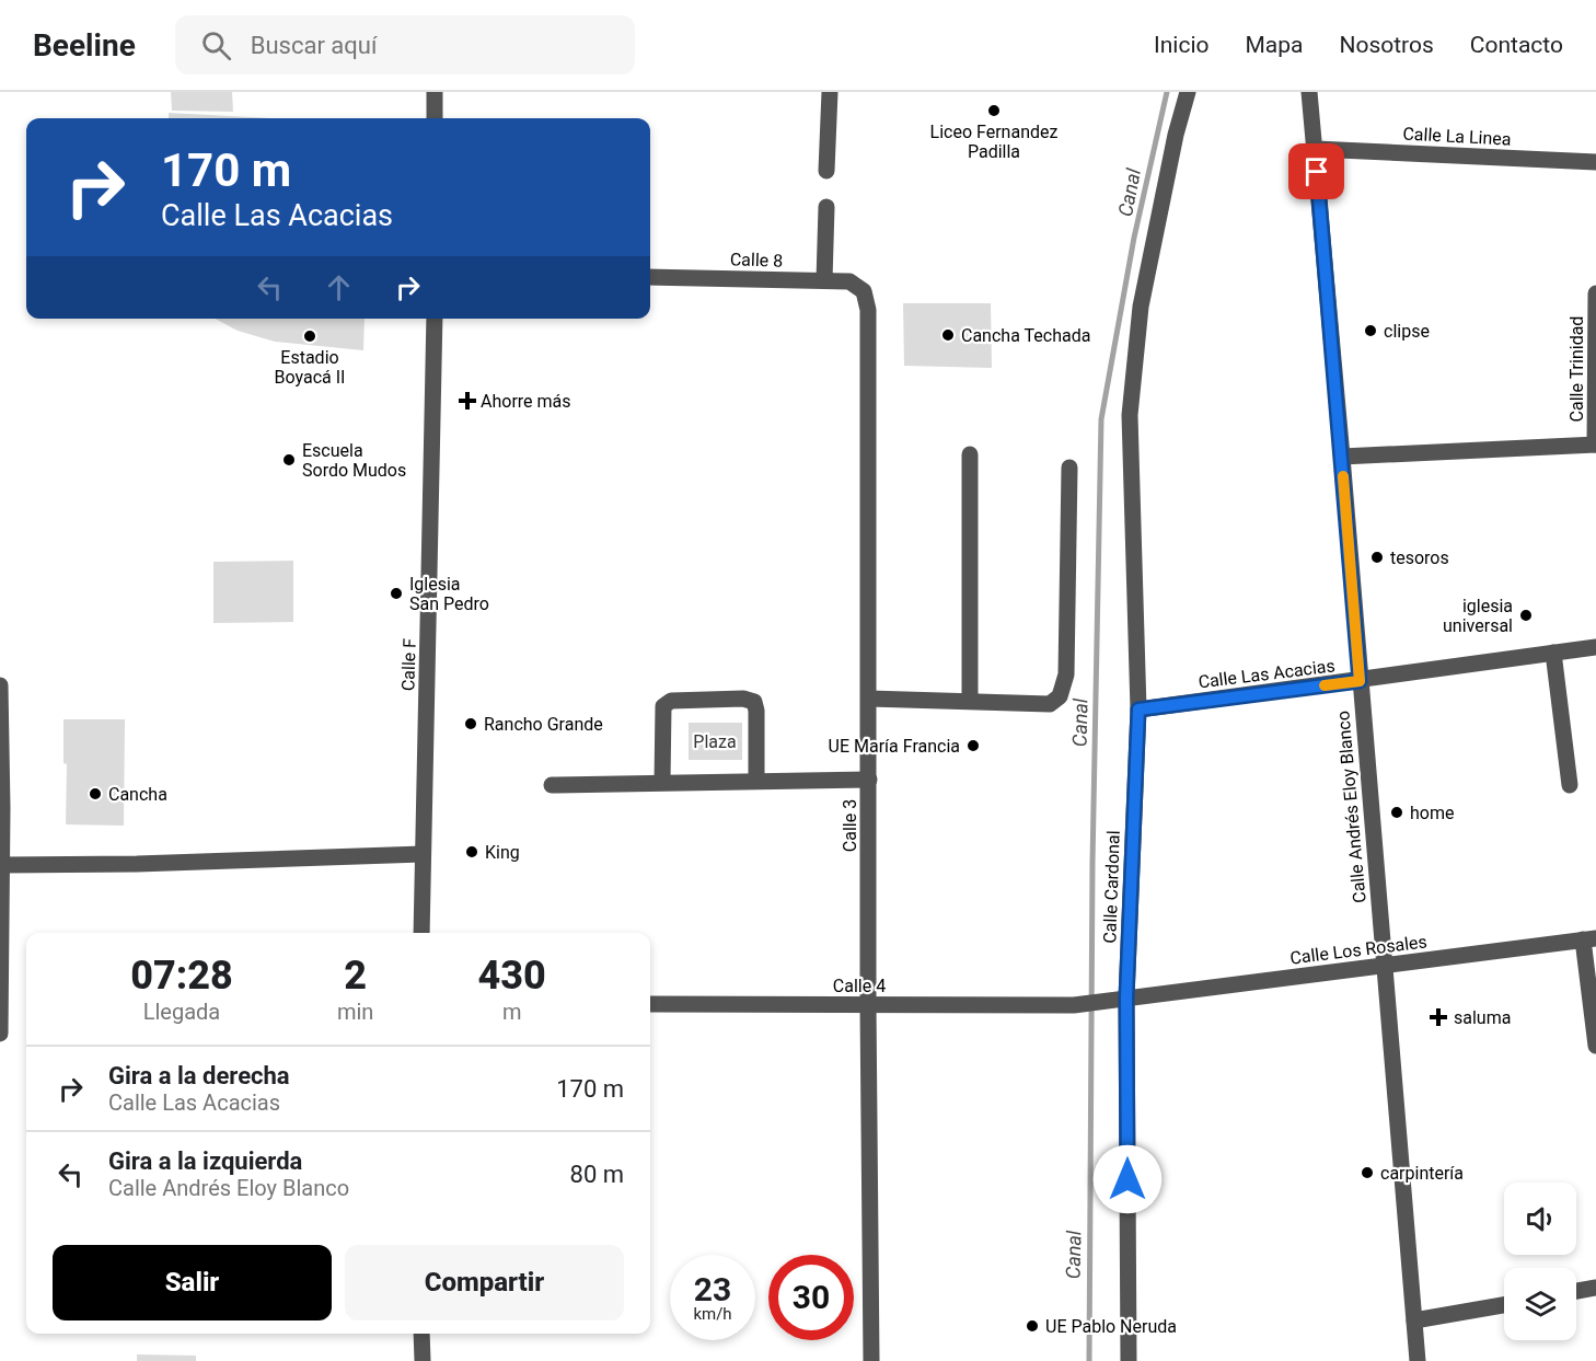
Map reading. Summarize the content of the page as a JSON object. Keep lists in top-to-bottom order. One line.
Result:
{"streets":{"street":["Calle La Linea","Calle 8","Calle Trinidad","Calle F","Calle Las Acacias","Calle Andrés Eloy Blanco","Calle 3","Calle Cardonal","Calle Los Rosales","Calle 4"]},"crossings":[["Calle La Linea","Calle Andrés Eloy Blanco"],["Calle 8","Calle 3"],["Calle Las Acacias","Calle Andrés Eloy Blanco"],["Calle Las Acacias","Calle Cardonal"],["Calle Andrés Eloy Blanco","Calle Los Rosales"],["Calle 3","Calle 4"],["Calle Cardonal","Calle Los Rosales"],["Calle Los Rosales","Calle 4"]],"water":["Canal"],"parks":["Plaza"],"places":{"other":["Liceo Fernandez Padilla","clipse","Cancha Techada","Estadio Boyacá II","Escuela Sordo Mudos","tesoros","Iglesia San Pedro","iglesia universal","Rancho Grande","UE María Francia","Cancha","home","King","carpintería","UE Pablo Neruda"],"health":["Ahorre más","saluma"]},"page":{"header":"Beeline","search":"Buscar aquí","nav":["Inicio","Mapa","Nosotros","Contacto"],"turn":["170 m","Calle Las Acacias"],"eta":["07:28","Llegada","2","min","430","m"],"list":[{"name":"Gira a la derecha","note":"Calle Las Acacias","value":"170 m"},{"name":"Gira a la izquierda","note":"Calle Andrés Eloy Blanco","value":"80 m"}],"buttons":["Salir","Compartir"],"speed":"23 km/h","limit":"30"}}
